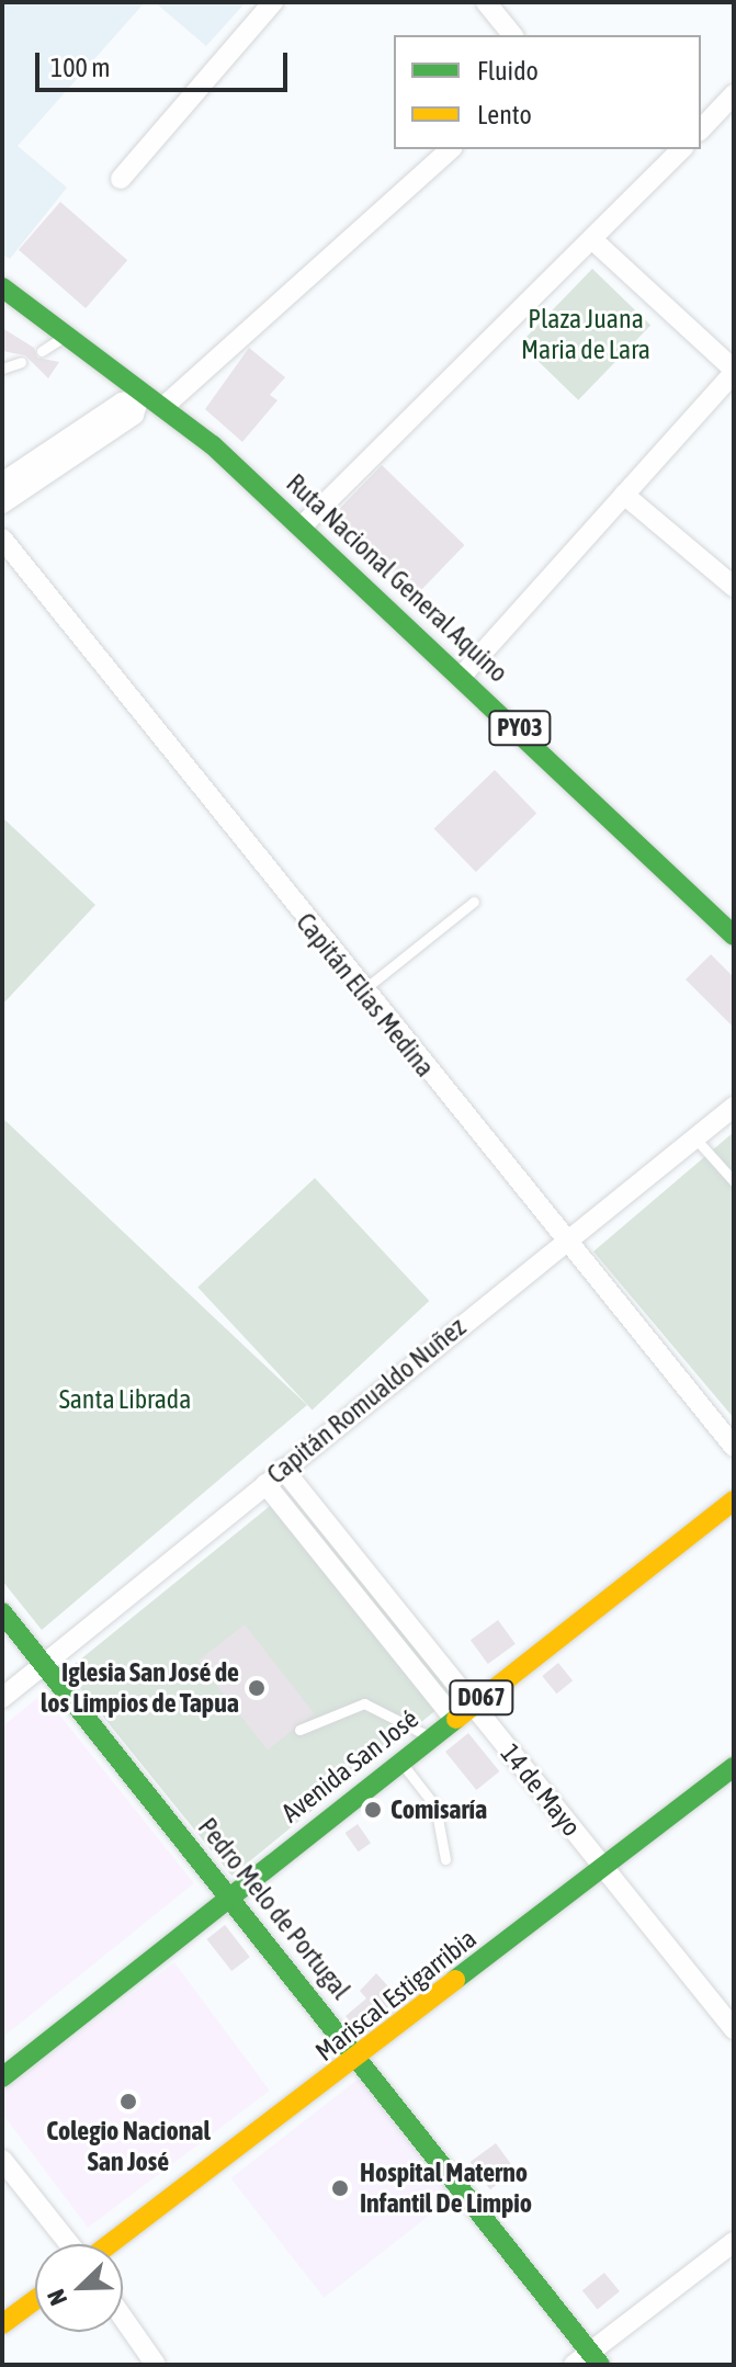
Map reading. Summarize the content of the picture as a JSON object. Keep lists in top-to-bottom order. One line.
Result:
{"streets":{"main road":["Ruta Nacional General Aquino","PY03","D067","Avenida San José","Pedro Melo de Portugal","Mariscal Estigarribia"],"street":["Capitán Elias Medina","Capitán Romualdo Nuñez","14 de Mayo"]},"crossings":[["Capitán Elias Medina","Capitán Romualdo Nuñez"],["Capitán Romualdo Nuñez","14 de Mayo"],["Capitán Romualdo Nuñez","Pedro Melo de Portugal"],["Avenida San José","14 de Mayo"],["Avenida San José","Pedro Melo de Portugal"],["14 de Mayo","Mariscal Estigarribia"],["Pedro Melo de Portugal","Mariscal Estigarribia"]],"parks":["Plaza Juana Maria de Lara","Santa Librada"],"places":["Iglesia San José de los Limpios de Tapua","Comisaría","Colegio Nacional San José","Hospital Materno Infantil De Limpio"],"legend":["Fluido","Lento"],"scale_bar":"100 m","north":"bottom left"}
